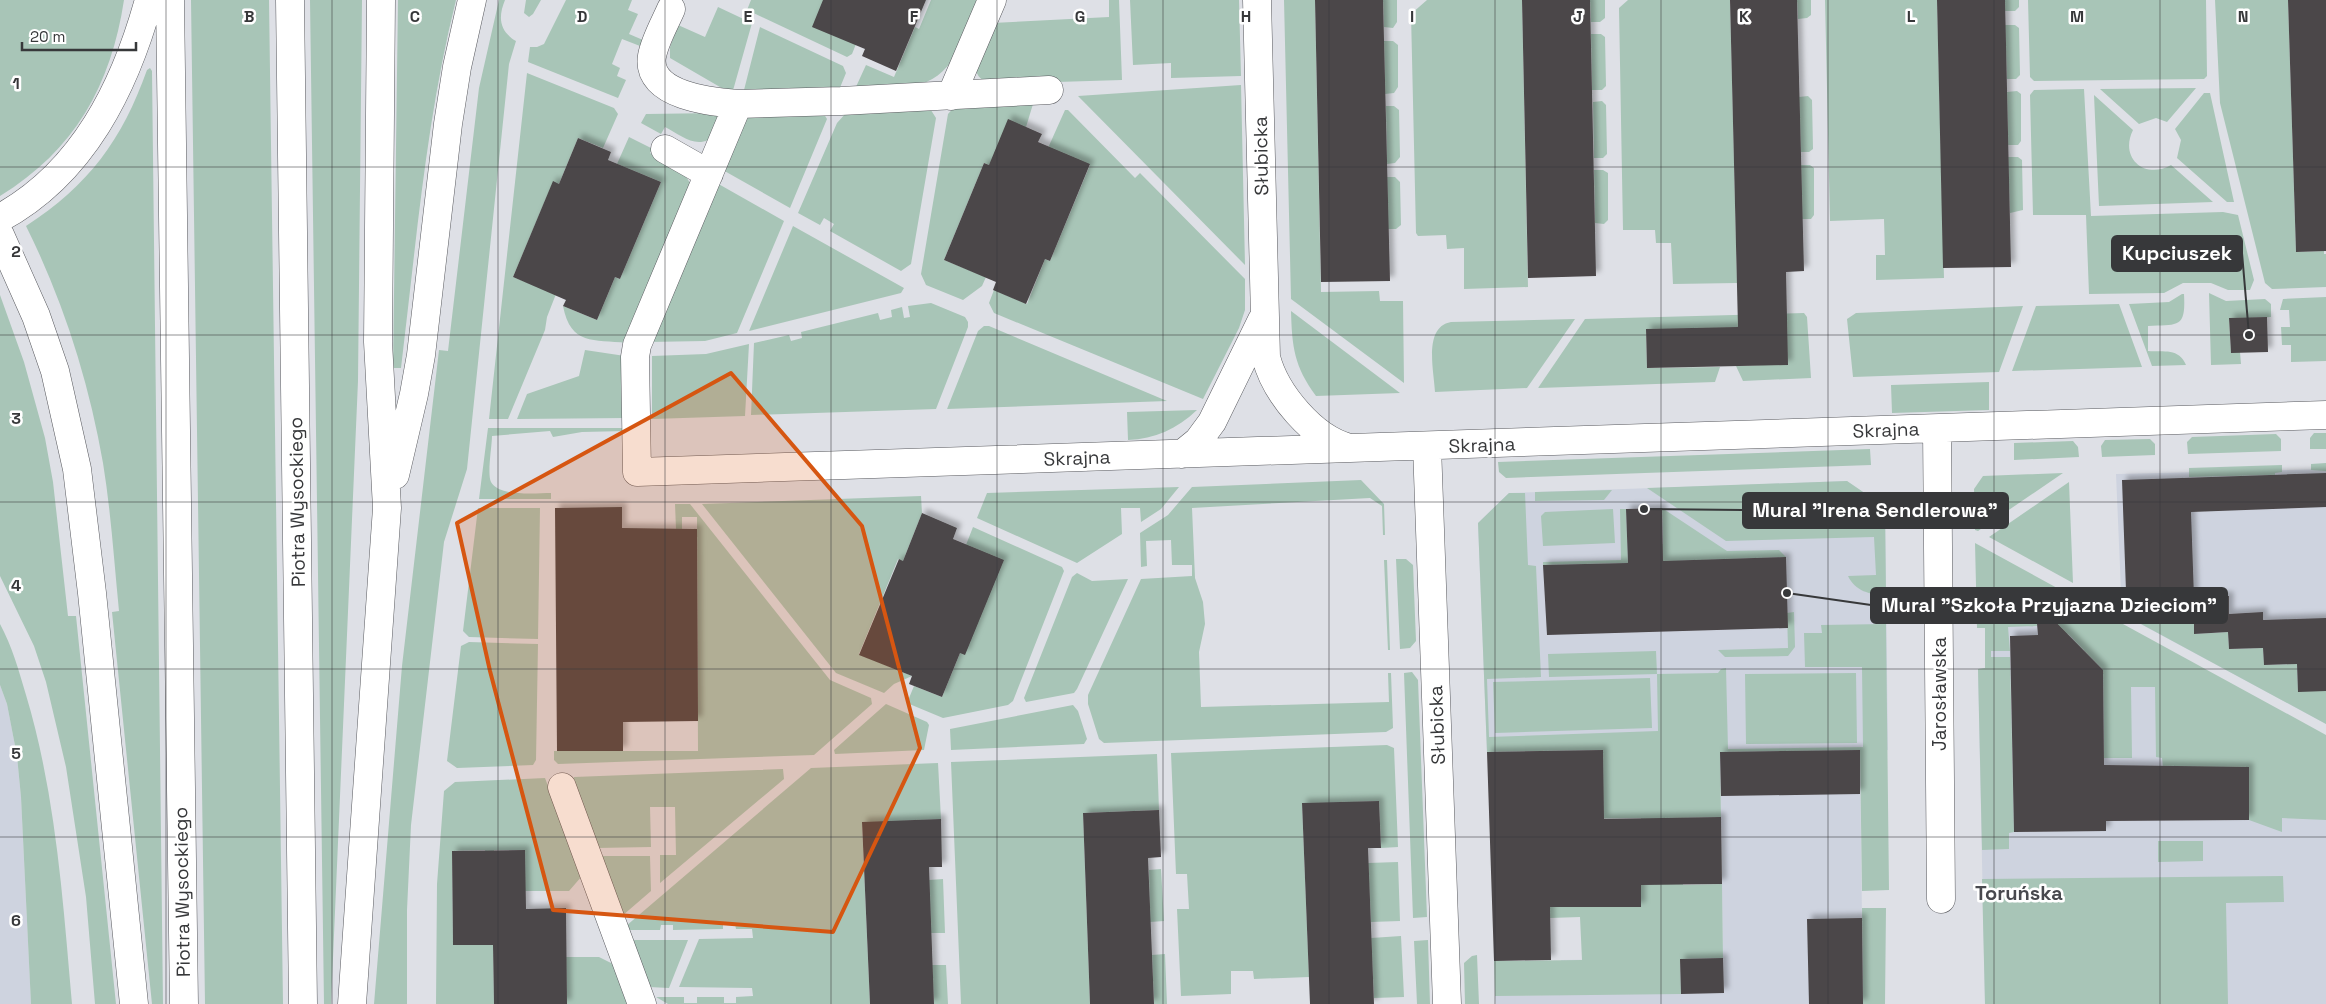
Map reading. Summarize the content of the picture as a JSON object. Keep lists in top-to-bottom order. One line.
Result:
{"streets":{"street":["Słubicka","Skrajna","Piotra Wysockiego","Jarosławska"]},"crossings":[["Słubicka","Skrajna"],["Skrajna","Jarosławska"]],"districts":["Toruńska"],"places":["Kupciuszek","Mural \"Irena Sendlerowa\"","Mural \"Szkoła Przyjazna Dzieciom\""],"scale_bar":"20 m","grid":{"columns":["B","C","D","E","F","G","H","I","J","K","L","M","N"],"rows":["1","2","3","4","5","6"]}}
